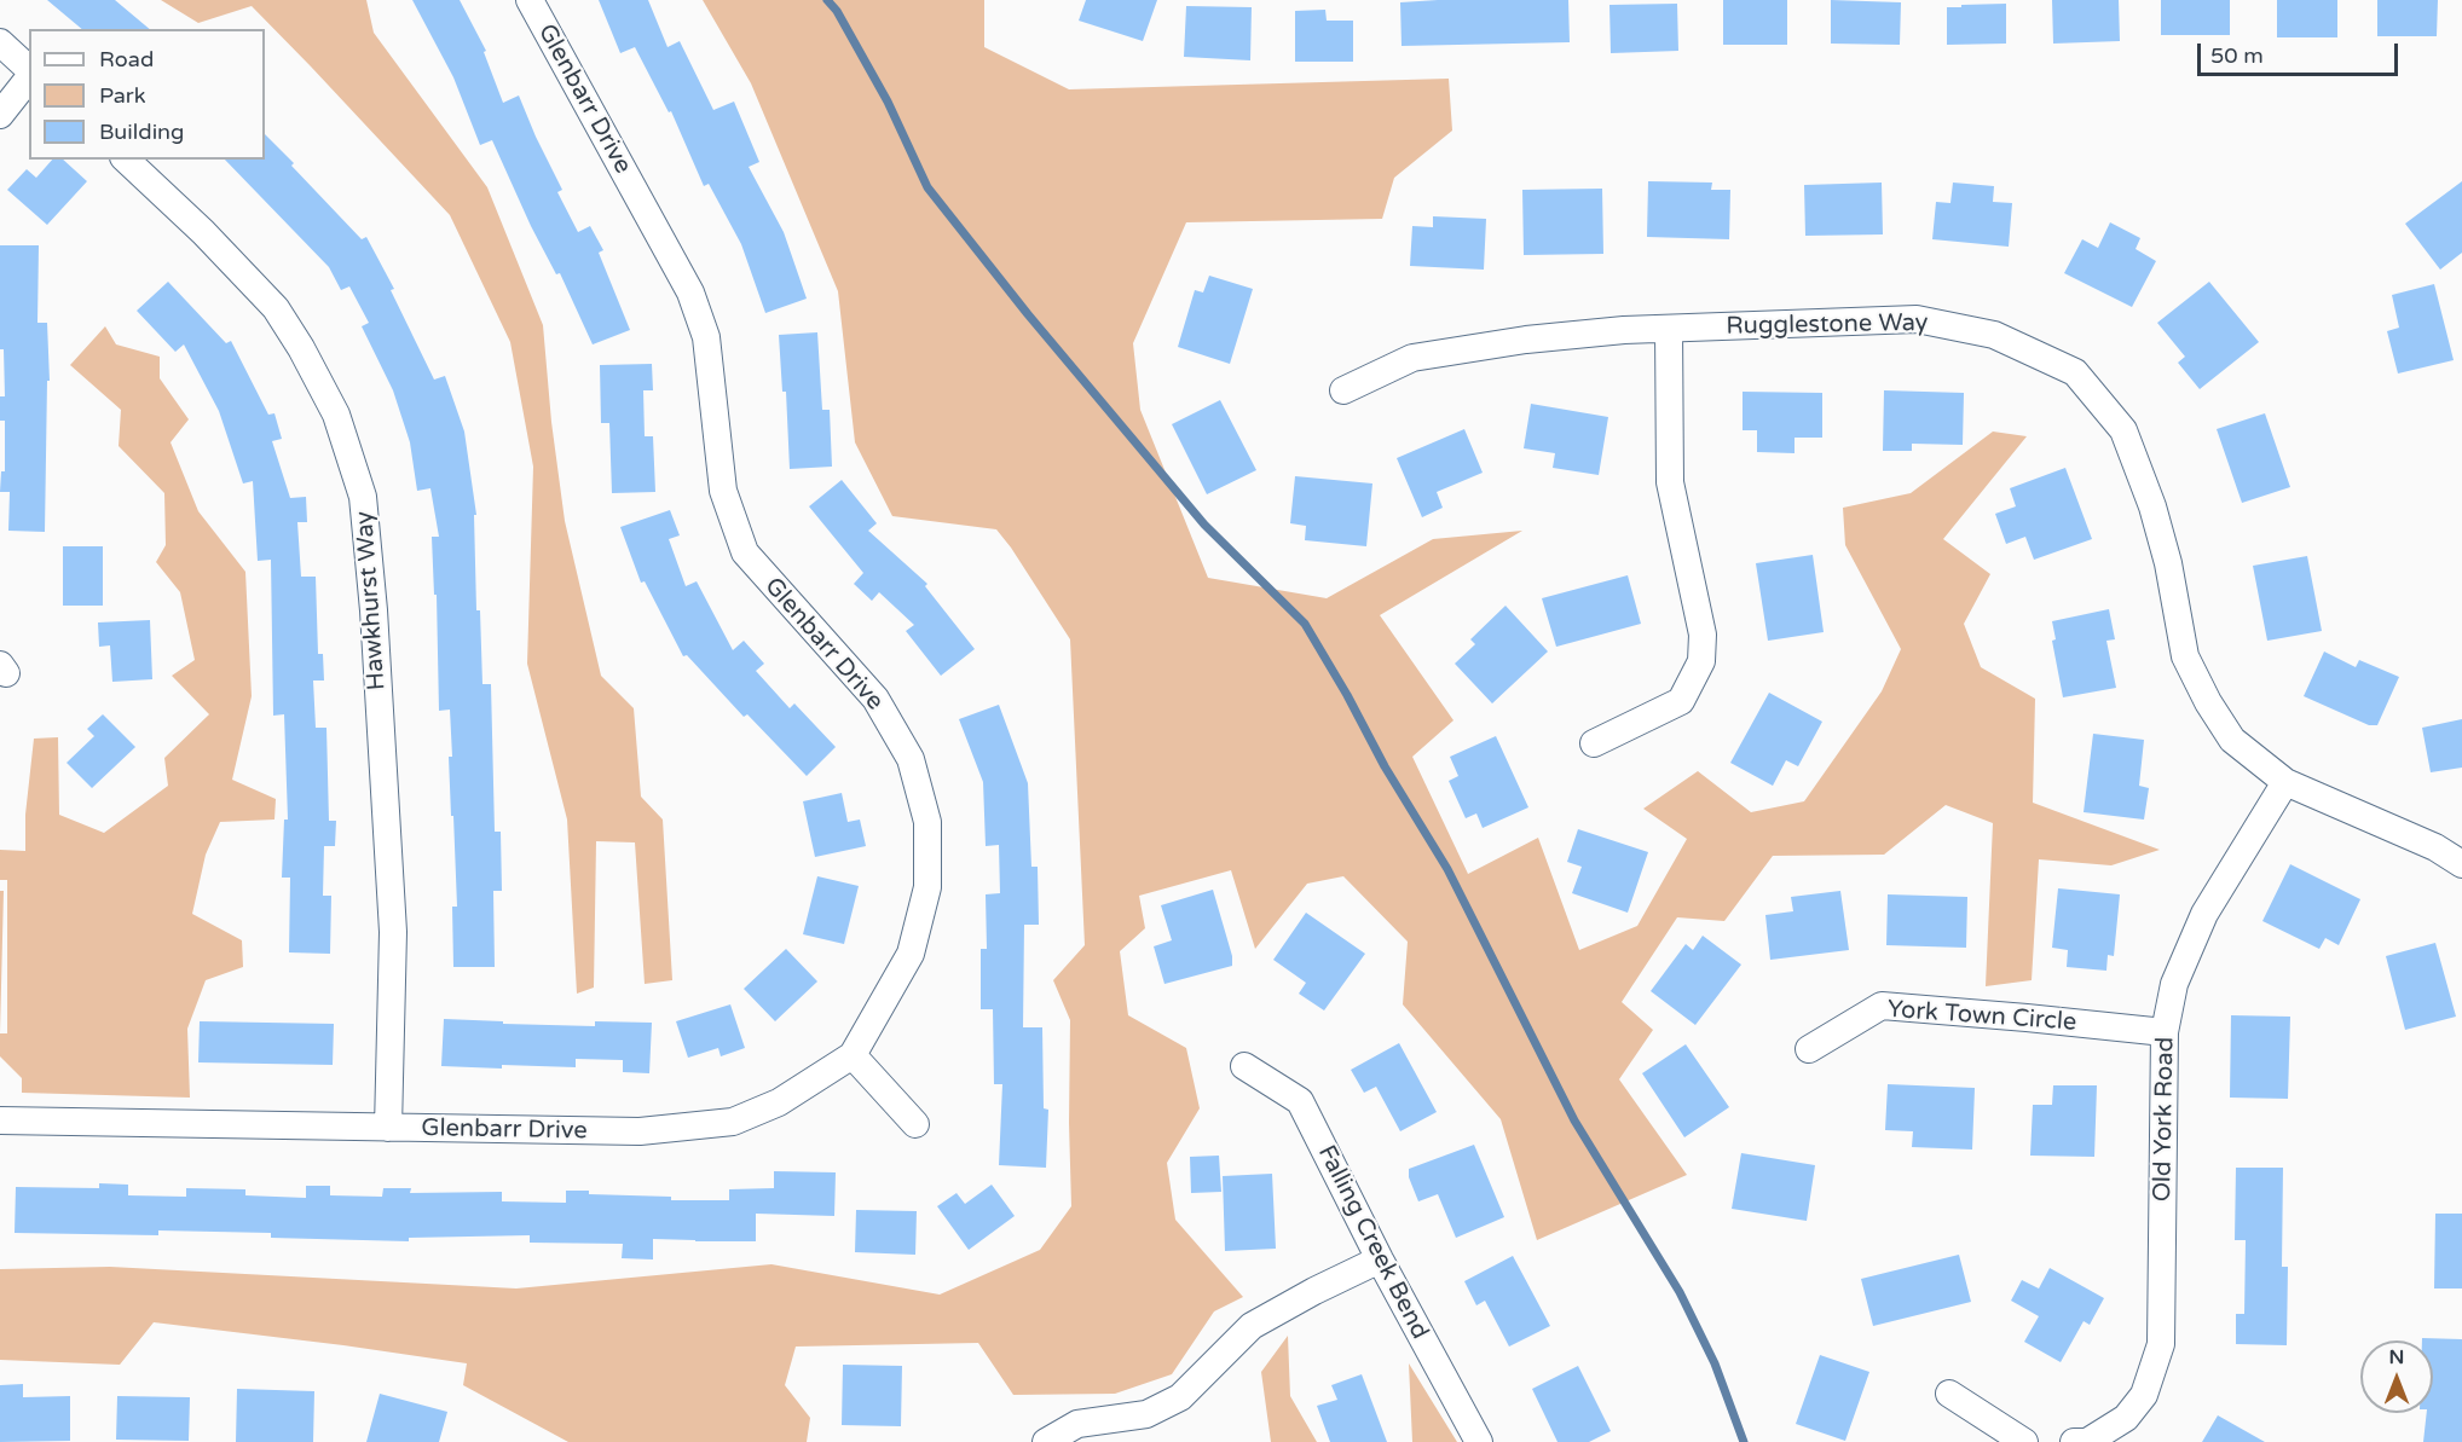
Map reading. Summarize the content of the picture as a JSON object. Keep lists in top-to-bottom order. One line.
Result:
{"streets":{"street":["Glenbarr Drive","Rugglestone Way","Hawkhurst Way","York Town Circle","Old York Road","Falling Creek Bend"]},"crossings":[["Glenbarr Drive","Hawkhurst Way"],["Rugglestone Way","Old York Road"],["York Town Circle","Old York Road"]],"legend":["Road","Park","Building"],"scale_bar":"50 m","north":"top"}
